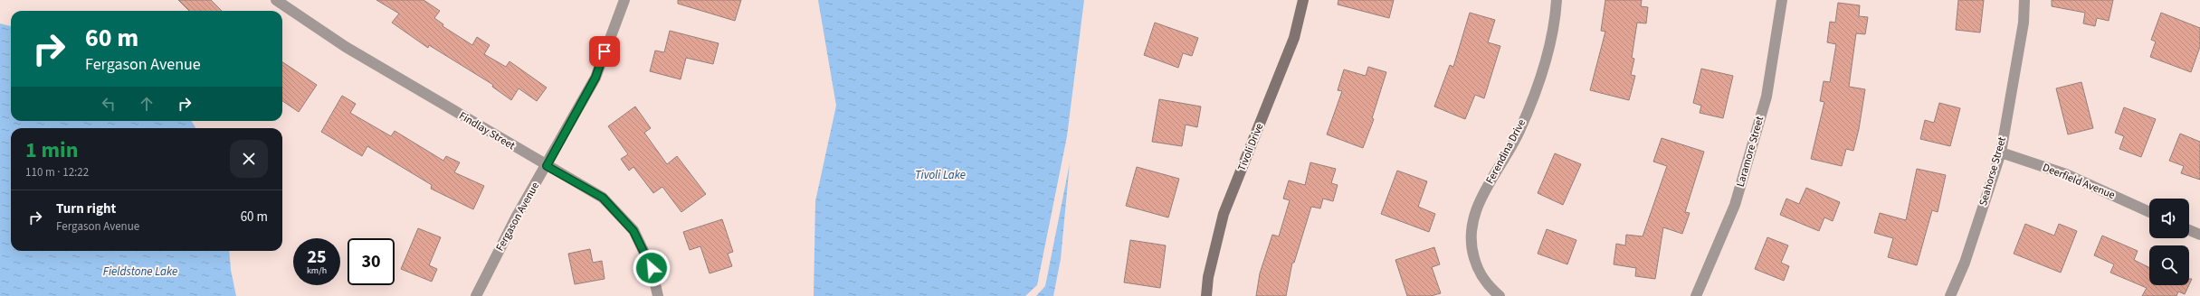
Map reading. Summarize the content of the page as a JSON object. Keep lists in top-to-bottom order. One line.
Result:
{"streets":{"street":["Findlay Street","Tivoli Drive","Ferendina Drive","Laramore Street","Seahorse Street","Deerfield Avenue","Fergason Avenue"]},"crossings":[["Findlay Street","Fergason Avenue"],["Seahorse Street","Deerfield Avenue"]],"water":["Tivoli Lake","Fieldstone Lake"],"page":{"turn":["60 m","Fergason Avenue"],"heading":["1 min","110 m · 12:22"],"list":[{"name":"Turn right","note":"Fergason Avenue","value":"60 m"}],"speed":"25 km/h","limit":"30"}}
